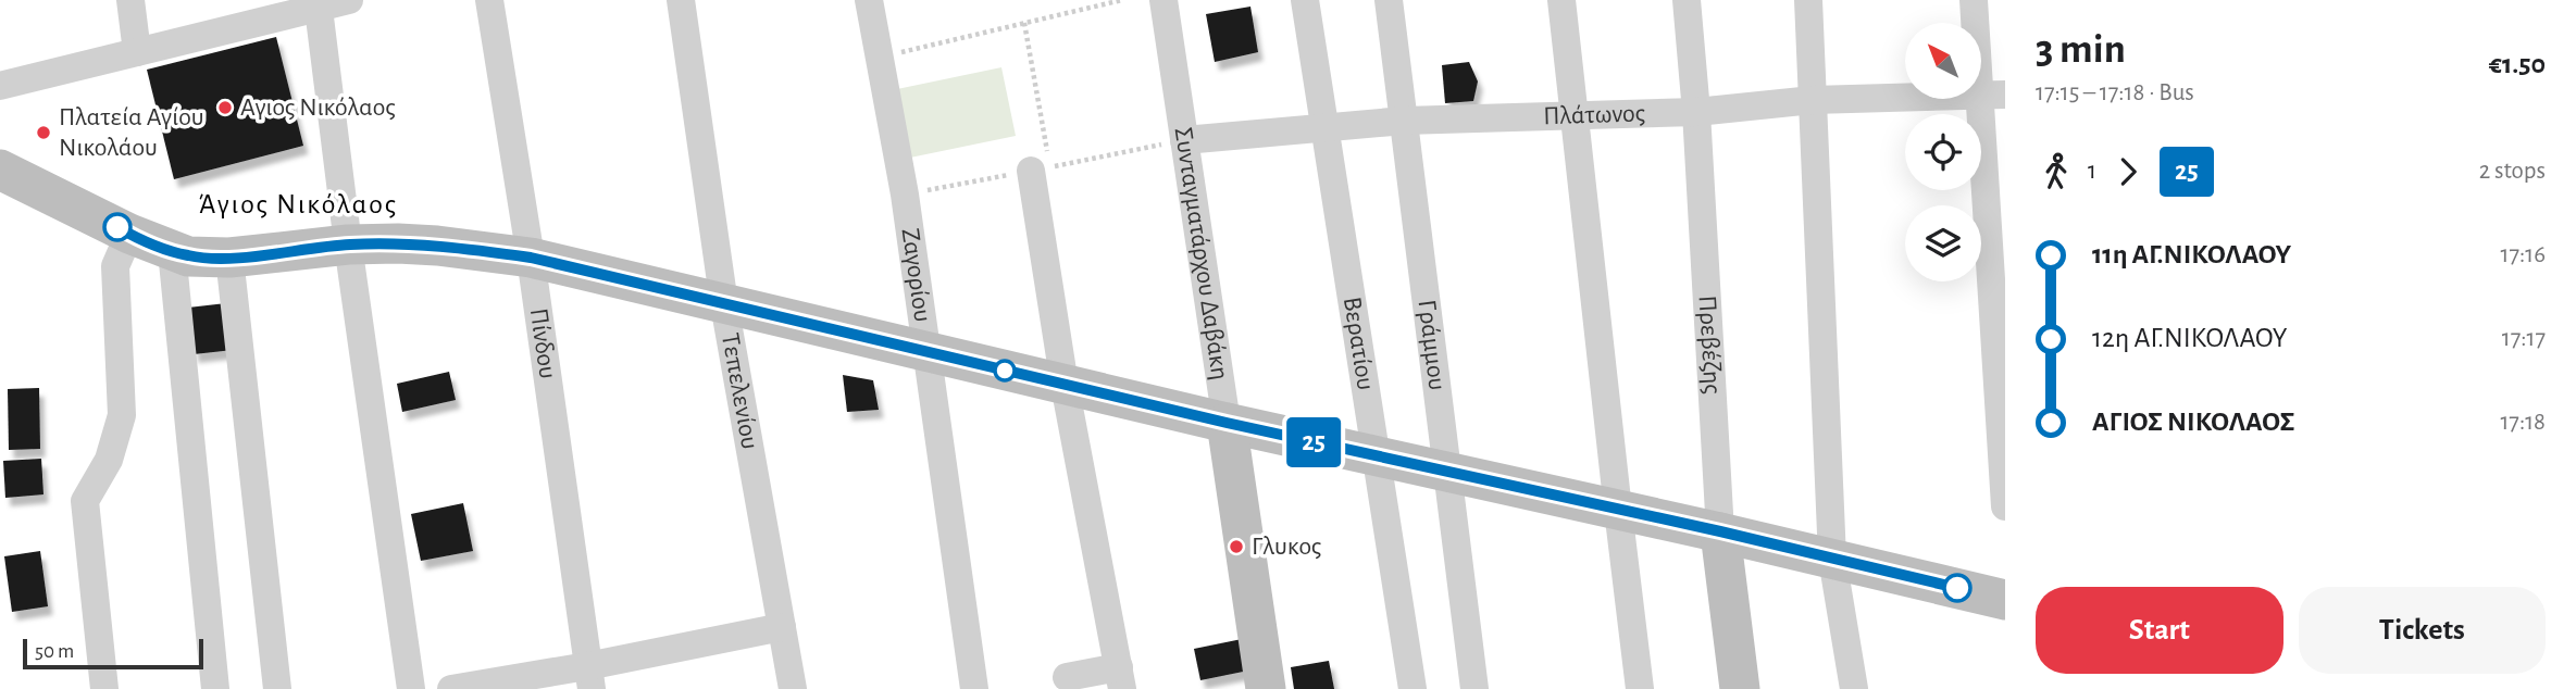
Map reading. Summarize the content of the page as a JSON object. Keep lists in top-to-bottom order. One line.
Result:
{"streets":{"street":["Πλάτωνος","Συνταγματάρχου Δαβάκη","Ζαγορίου","Πίνδου","Βερατίου","Γράμμου","Πρεβέζης","Τεπελενίου"]},"crossings":[["Πλάτωνος","Συνταγματάρχου Δαβάκη"],["Πλάτωνος","Βερατίου"],["Πλάτωνος","Γράμμου"],["Πλάτωνος","Πρεβέζης"]],"districts":["Άγιος Νικόλαος"],"places":["Αγιος Νικόλαος","Πλατεία Αγίου Νικολάου","Γλυκος"],"lines":["bus line 25"],"scale_bar":"50 m","north":"top left","page":{"on_map":"25","heading":["3 min","17:15 – 17:18 · Bus","€1.50"],"legs":["1","25","2 stops"],"list":[{"name":"11η ΑΓ.ΝΙΚΟΛΑΟΥ","value":"17:16"},{"name":"12η ΑΓ.ΝΙΚΟΛΑΟΥ","value":"17:17"},{"name":"ΑΓΙΟΣ ΝΙΚΟΛΑΟΣ","value":"17:18"}],"buttons":["Start","Tickets"],"scale":"50 m"}}
